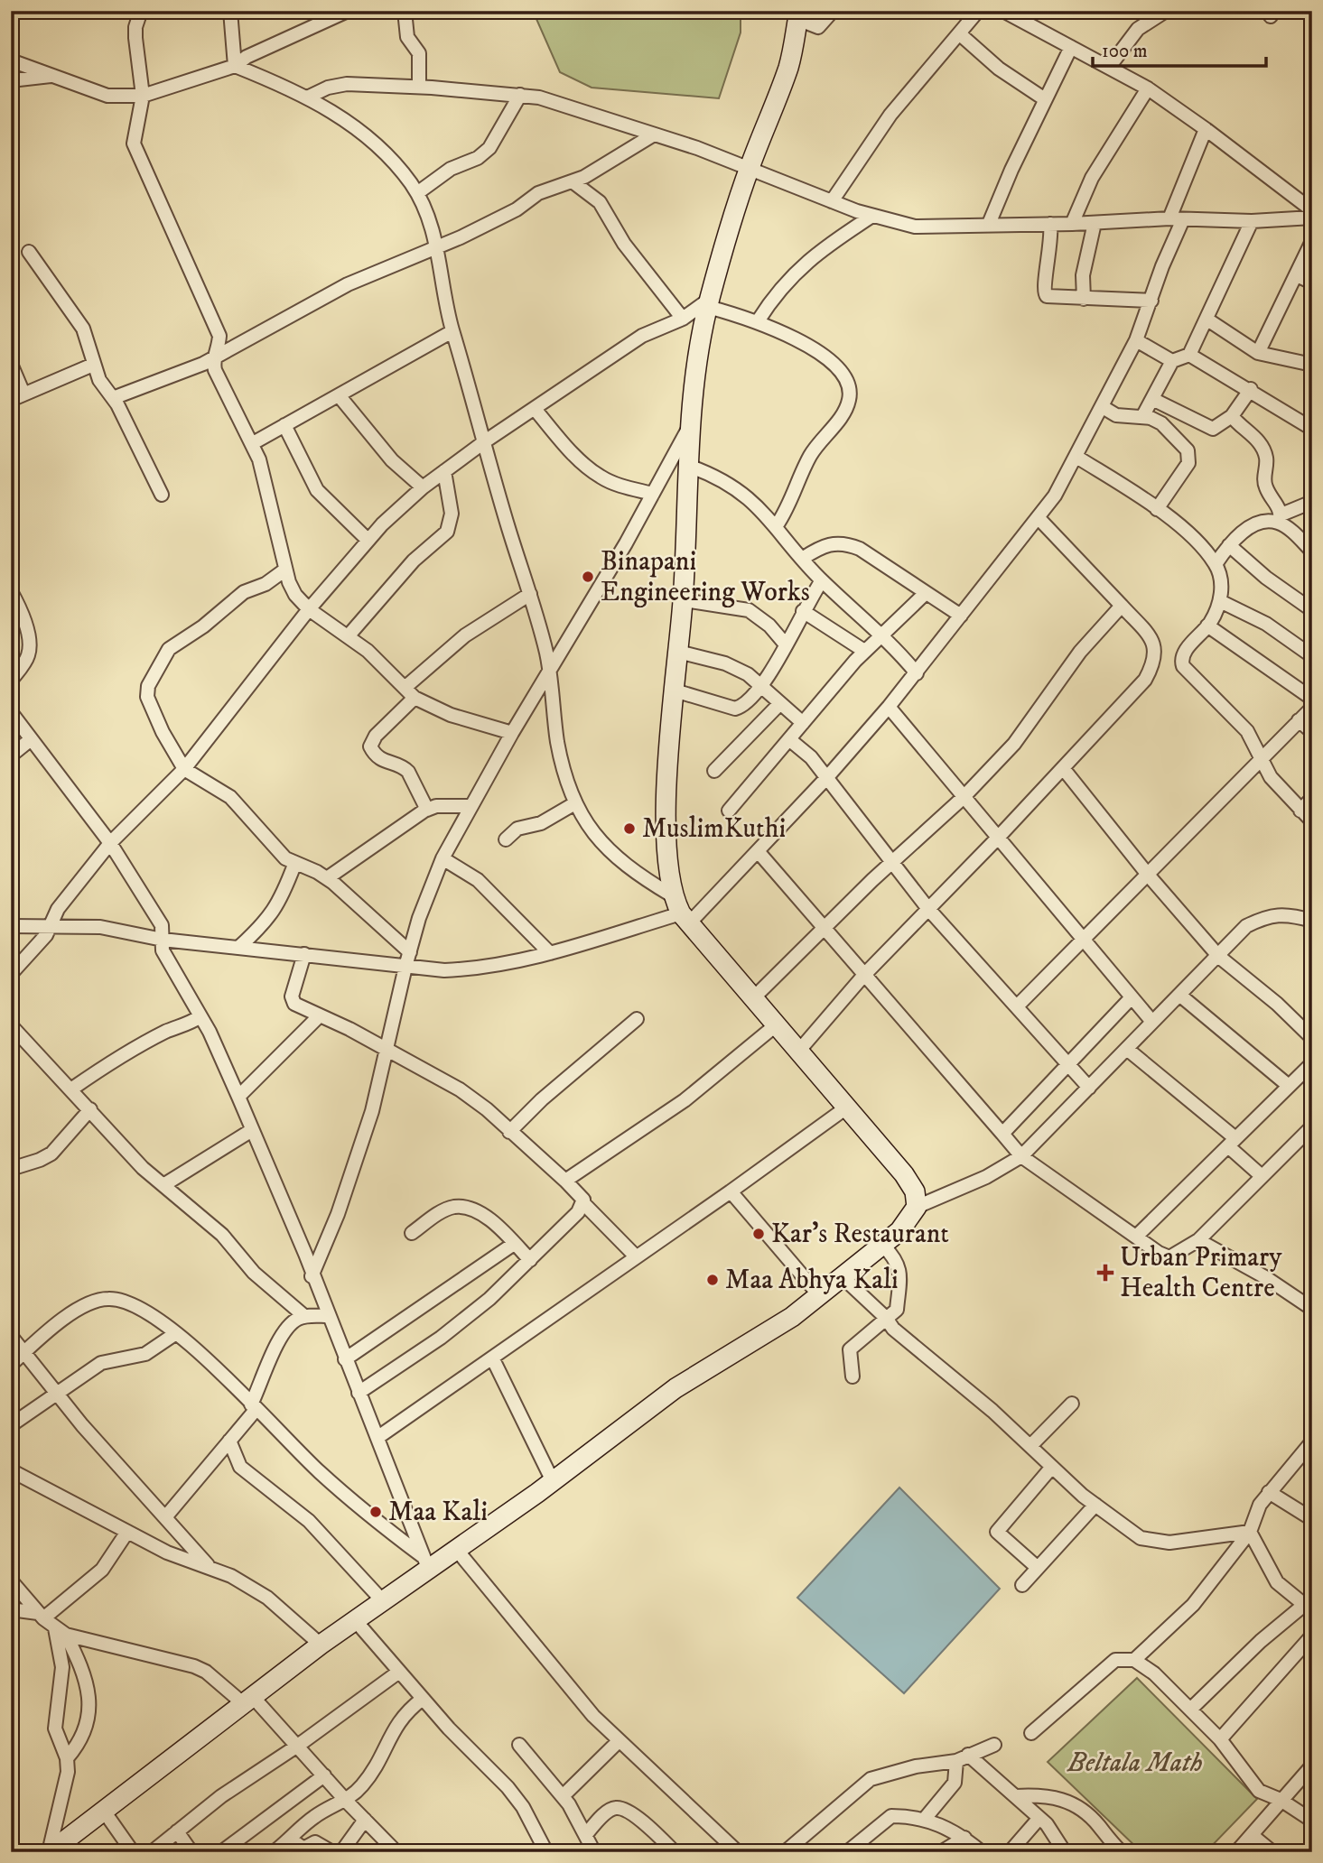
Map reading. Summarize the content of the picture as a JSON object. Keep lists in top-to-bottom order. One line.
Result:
{"parks":["Beltala Math"],"places":{"other":["Binapani Engineering Works","MuslimKuthi","Kar's Restaurant","Maa Abhya Kali","Maa Kali"],"health":["Urban Primary Health Centre"]},"scale_bar":"100 m"}
